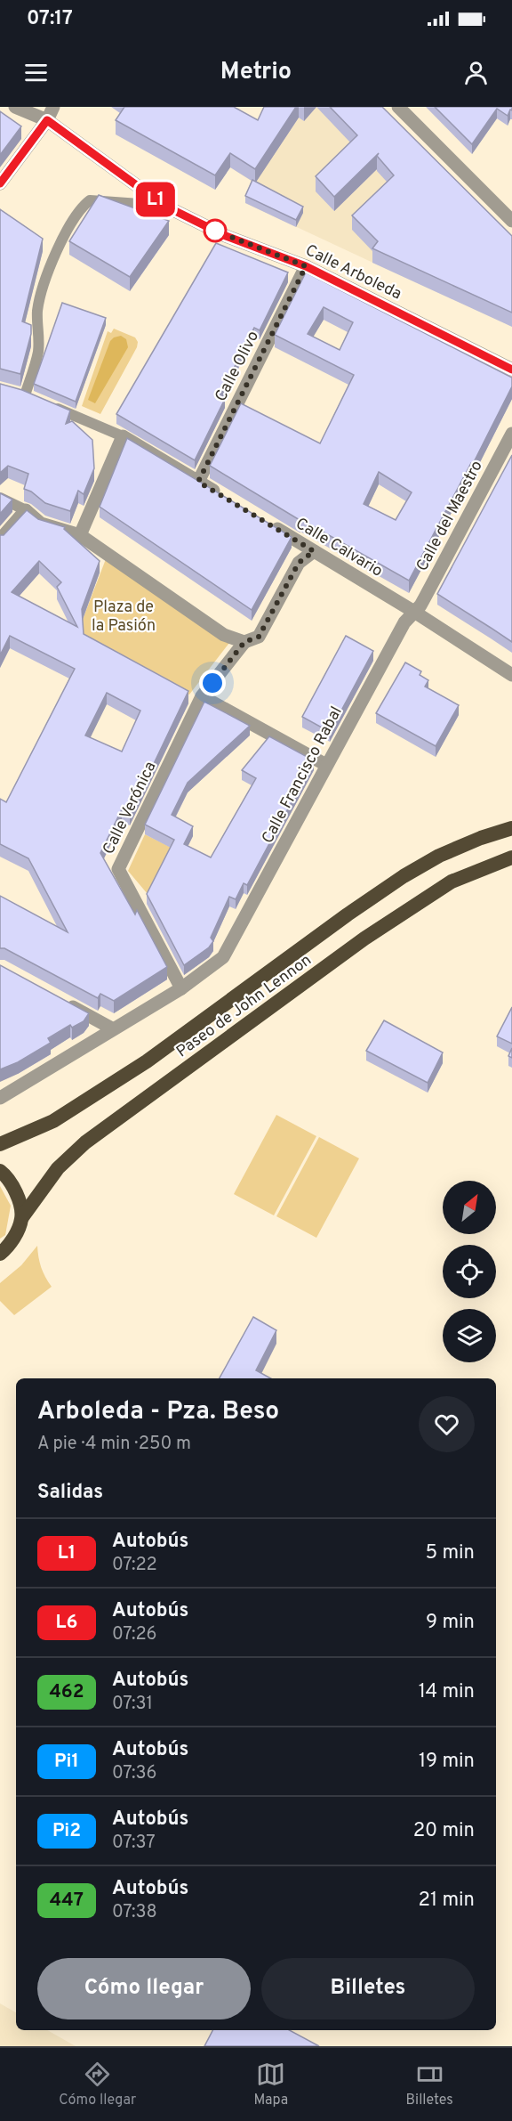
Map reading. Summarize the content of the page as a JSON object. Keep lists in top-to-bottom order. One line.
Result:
{"streets":{"highway":["Paseo de John Lennon"],"street":["Calle Arboleda","Calle Olivo","Calle del Maestro","Calle Calvario","Calle Francisco Rabal","Calle Verónica"]},"crossings":[["Calle Arboleda","Calle Olivo"],["Calle del Maestro","Calle Calvario"],["Calle del Maestro","Calle Francisco Rabal"],["Calle Calvario","Calle Francisco Rabal"],["Calle Francisco Rabal","Calle Verónica"]],"parks":["Plaza de la Pasión"],"lines":["bus line L1"],"north":"top right","page":{"status":"07:17","header":"Metrio","on_map":"L1","heading":[["Arboleda - Pza. Beso","A pie · 4 min · 250 m"],"Salidas"],"list":[{"mark":"L1","name":"Autobús","note":"07:22","value":"5 min"},{"mark":"L6","name":"Autobús","note":"07:26","value":"9 min"},{"mark":"462","name":"Autobús","note":"07:31","value":"14 min"},{"mark":"Pi1","name":"Autobús","note":"07:36","value":"19 min"},{"mark":"Pi2","name":"Autobús","note":"07:37","value":"20 min"},{"mark":"447","name":"Autobús","note":"07:38","value":"21 min"}],"buttons":["Cómo llegar","Billetes"],"tabs":["Cómo llegar","Mapa","Billetes"]}}
